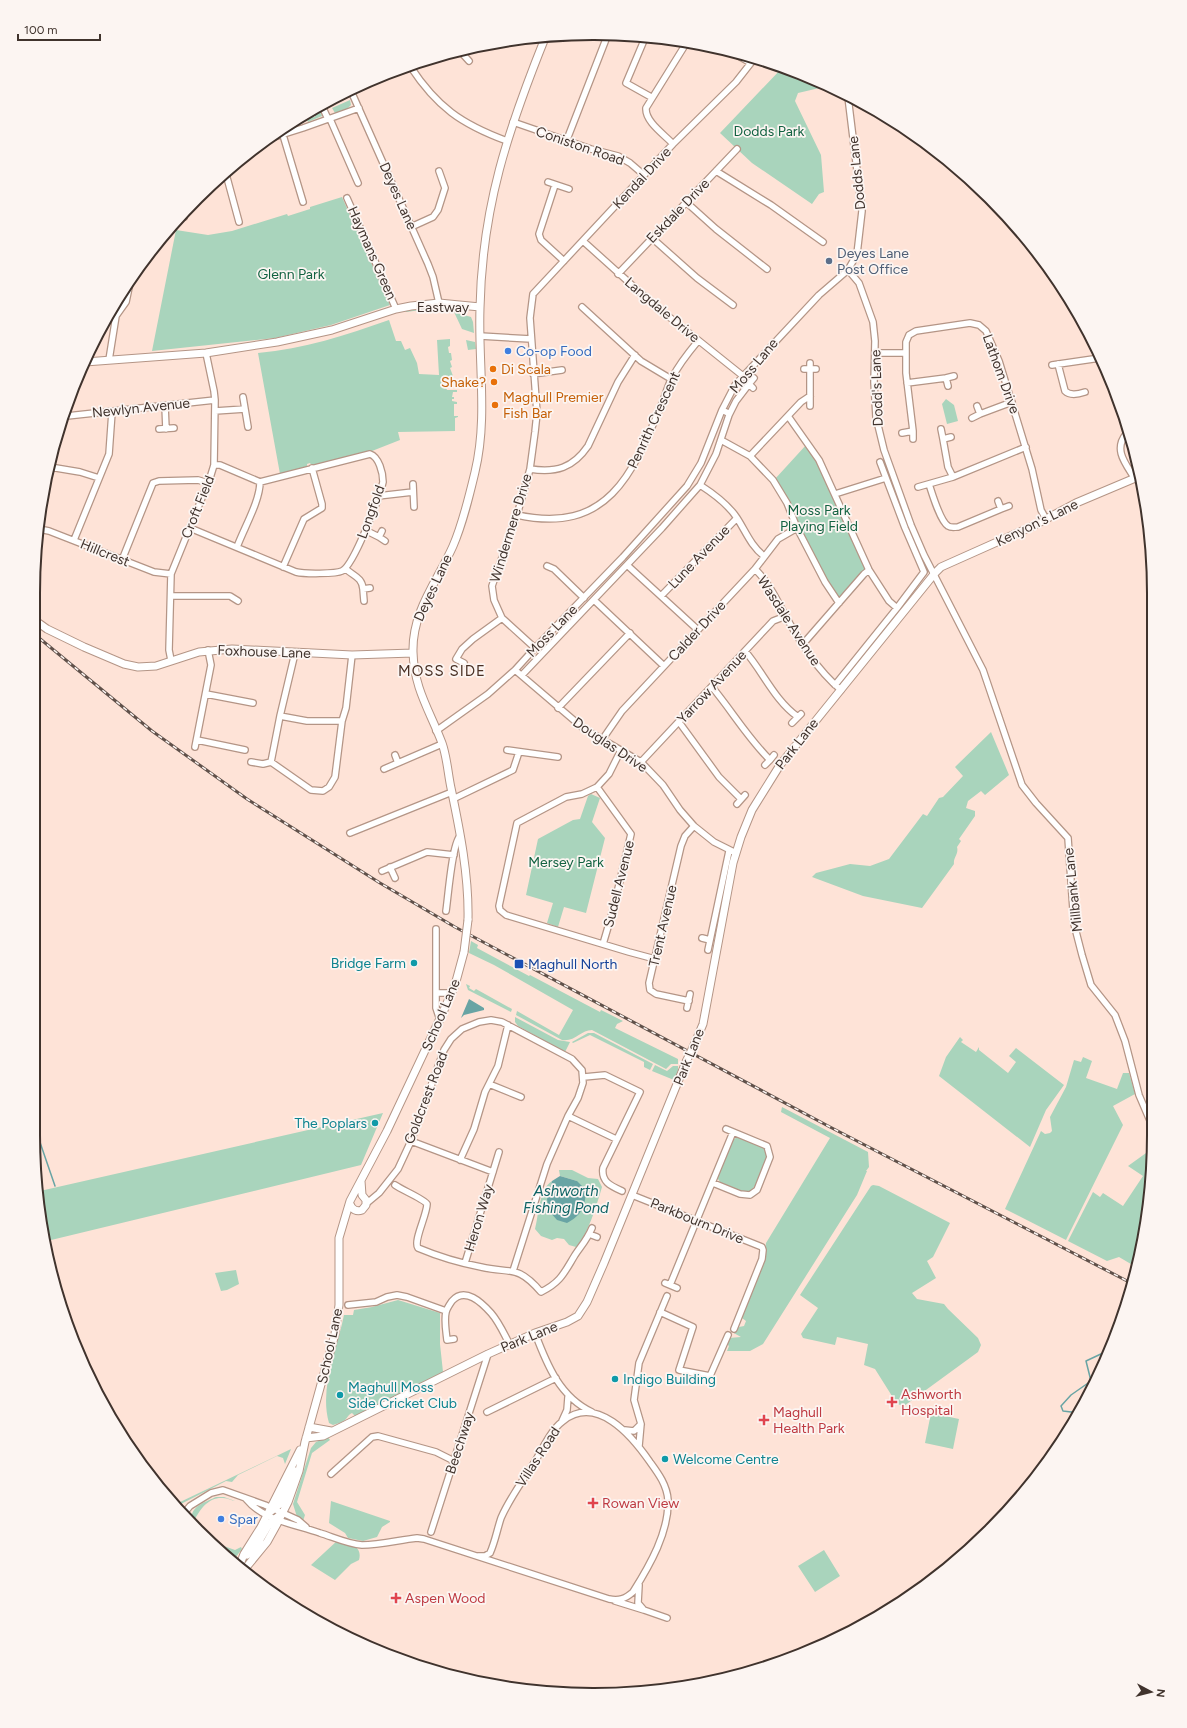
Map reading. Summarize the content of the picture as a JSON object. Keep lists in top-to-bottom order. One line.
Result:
{"streets":{"street":["Coniston Road","Dodds Lane","Kendal Drive","Deyes Lane","Eskdale Drive","Haymans Green","Eastway","Langdale Drive","Moss Lane","Lathom Drive","Dodd's Lane","Newlyn Avenue","Penrith Crescent","Croft Field","Longfold","Kenyon's Lane","Windermere Drive","Hillcrest","Lune Avenue","Wasdale Avenue","Calder Drive","Foxhouse Lane","Yarrow Avenue","Park Lane","Douglas Drive","Sudell Avenue","Millbank Lane","Trent Avenue","School Lane","Goldcrest Road","Heron Way","Parkbourn Drive","Beechway","Villas Road"]},"crossings":[["Coniston Road","Kendal Drive"],["Coniston Road","Eastway"],["Dodds Lane","Moss Lane"],["Dodds Lane","Dodd's Lane"],["Kendal Drive","Langdale Drive"],["Kendal Drive","Windermere Drive"],["Deyes Lane","Eastway"],["Deyes Lane","Moss Lane"],["Deyes Lane","Foxhouse Lane"],["Deyes Lane","School Lane"],["Eskdale Drive","Langdale Drive"],["Haymans Green","Eastway"],["Eastway","Croft Field"],["Langdale Drive","Moss Lane"],["Langdale Drive","Penrith Crescent"],["Moss Lane","Dodd's Lane"],["Moss Lane","Windermere Drive"],["Moss Lane","Douglas Drive"],["Lathom Drive","Kenyon's Lane"],["Dodd's Lane","Kenyon's Lane"],["Dodd's Lane","Park Lane"],["Dodd's Lane","Millbank Lane"],["Newlyn Avenue","Croft Field"],["Penrith Crescent","Windermere Drive"],["Croft Field","Hillcrest"],["Croft Field","Foxhouse Lane"],["Kenyon's Lane","Park Lane"],["Kenyon's Lane","Millbank Lane"],["Wasdale Avenue","Calder Drive"],["Wasdale Avenue","Yarrow Avenue"],["Wasdale Avenue","Park Lane"],["Calder Drive","Douglas Drive"],["Yarrow Avenue","Douglas Drive"],["Park Lane","Douglas Drive"],["Park Lane","Millbank Lane"],["Park Lane","School Lane"],["Park Lane","Parkbourn Drive"],["Park Lane","Beechway"],["Douglas Drive","Trent Avenue"],["School Lane","Goldcrest Road"],["School Lane","Villas Road"],["Goldcrest Road","Heron Way"]],"districts":["MOSS SIDE"],"water":["Ashworth Fishing Pond"],"parks":["Dodds Park","Glenn Park","Moss Park Playing Field","Mersey Park"],"places":{"other":["Deyes Lane Post Office","Co-op Food","Di Scala","Shake?","Maghull Premier Fish Bar","Bridge Farm","The Poplars","Indigo Building","Maghull Moss Side Cricket Club","Welcome Centre","Spar"],"transit":["Maghull North"],"health":["Ashworth Hospital","Maghull Health Park","Rowan View","Aspen Wood"]},"scale_bar":"100 m","north":"right"}
